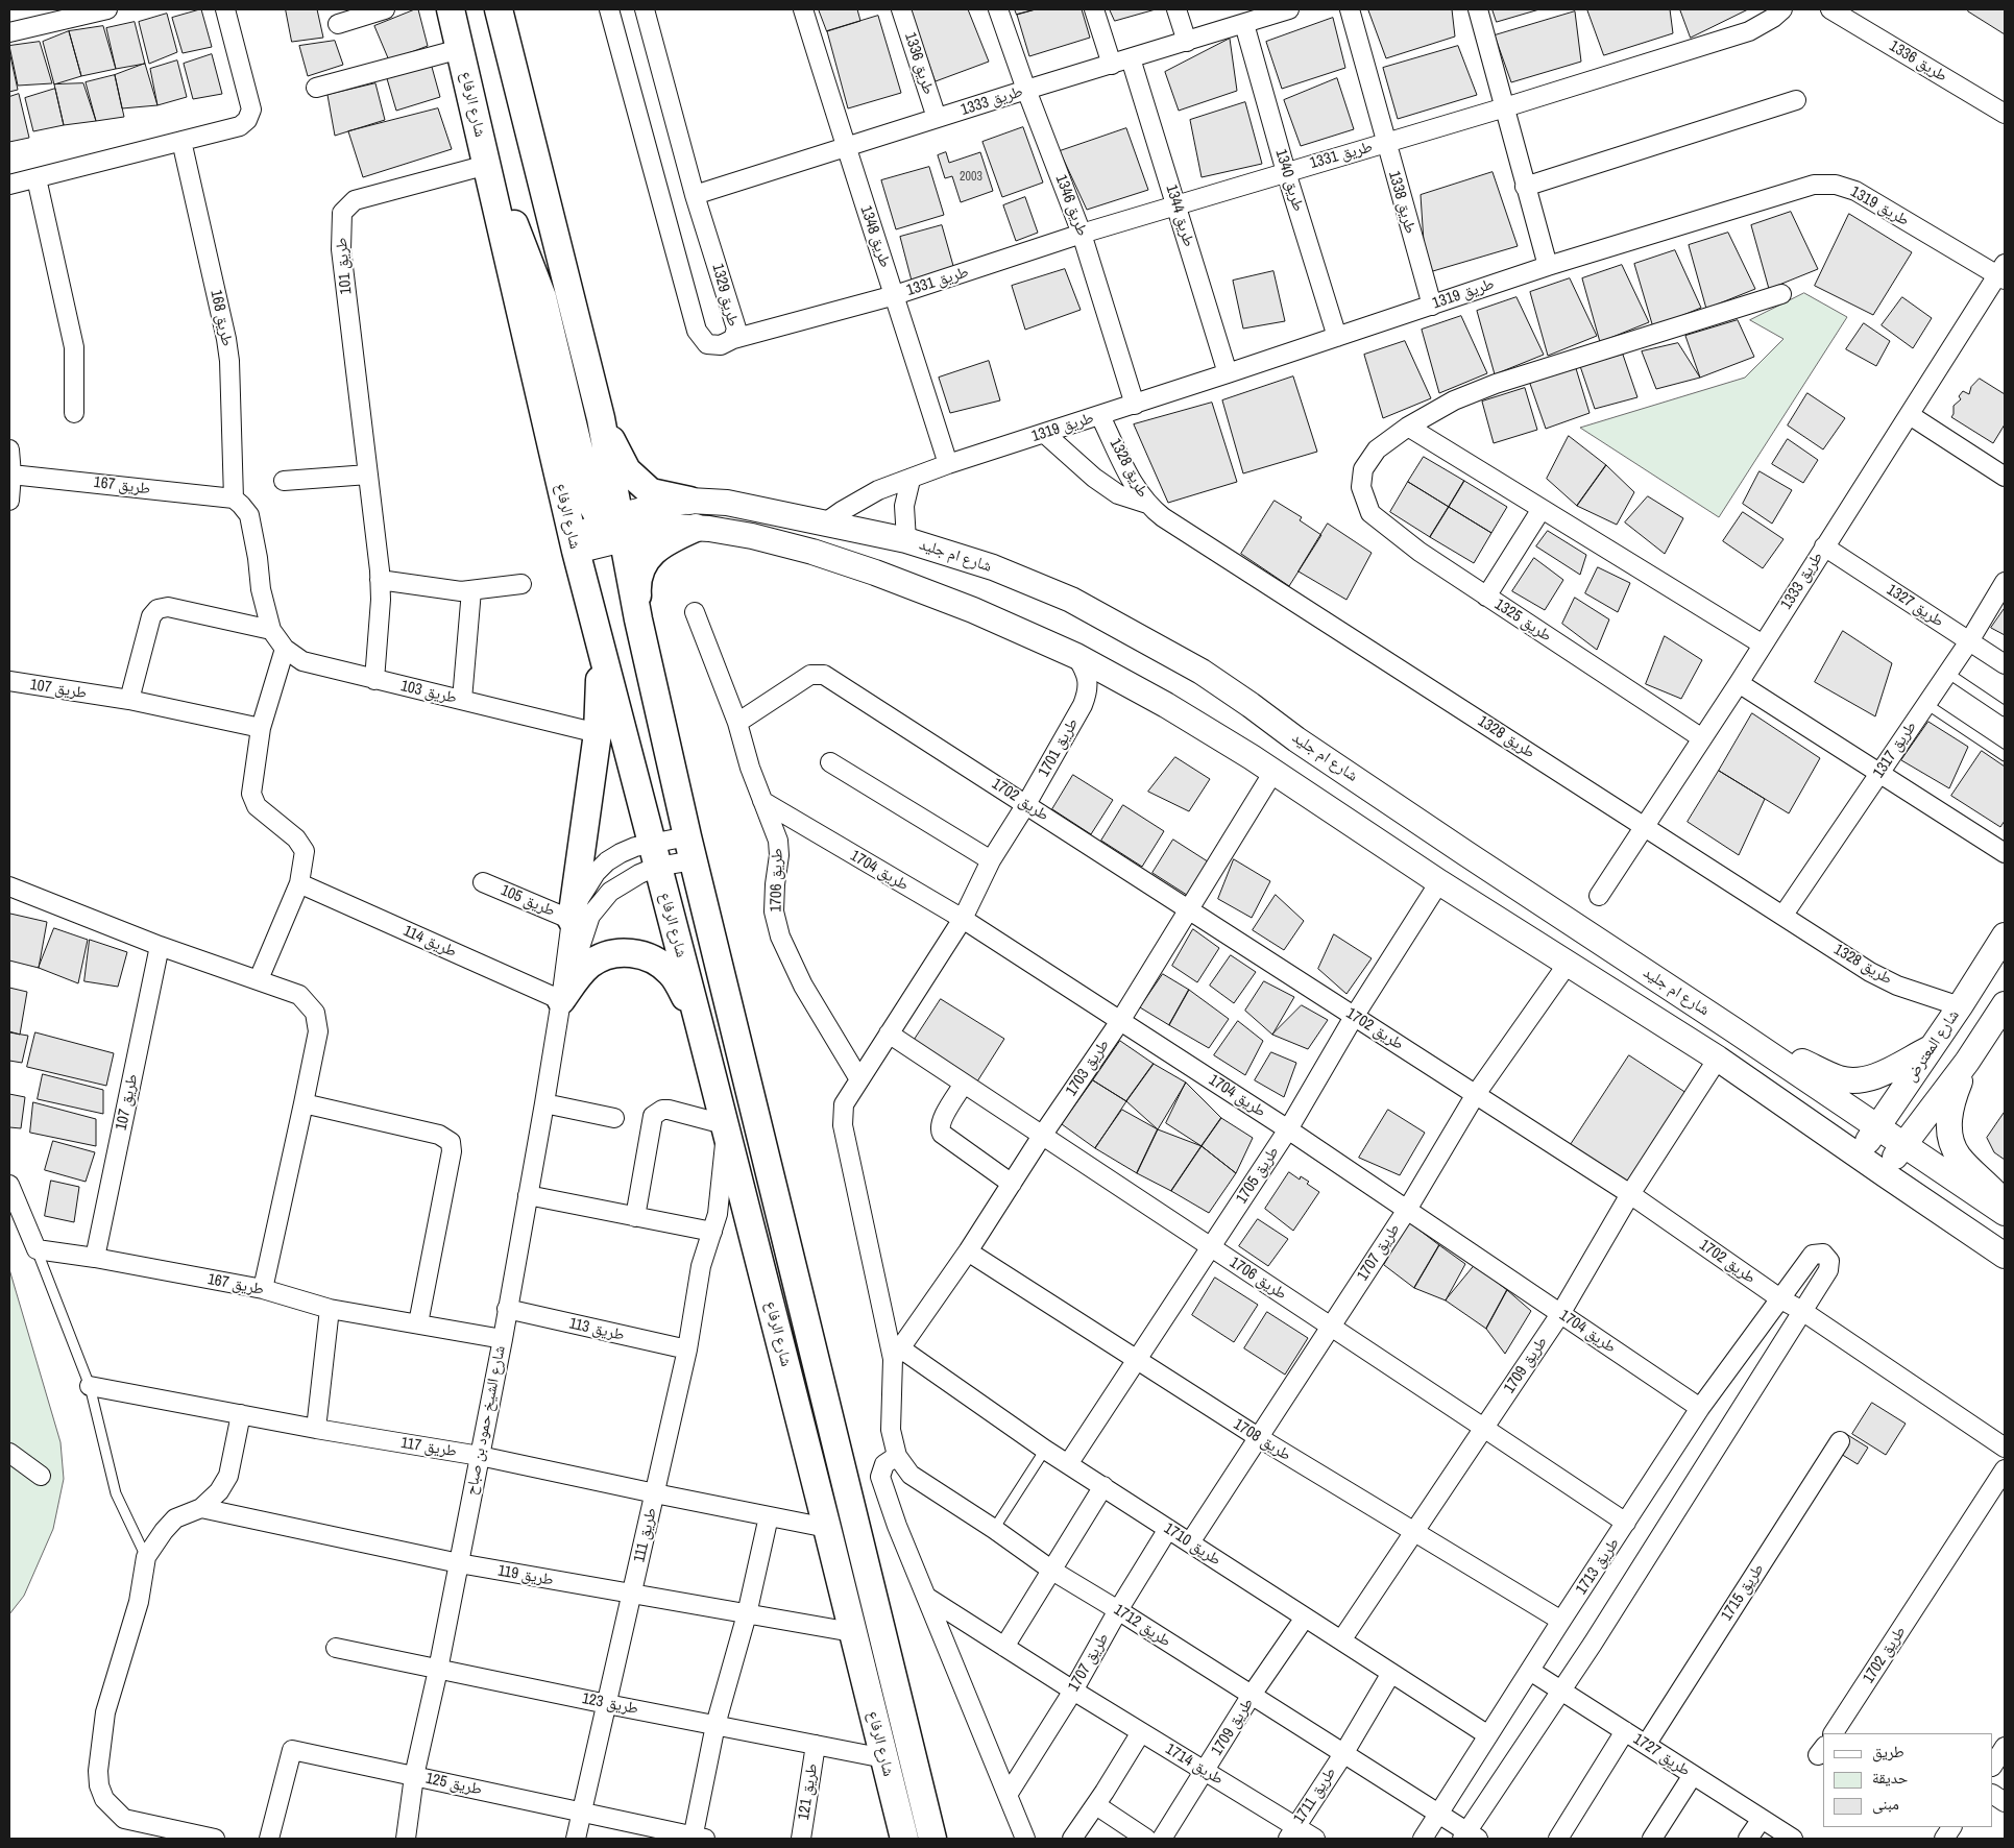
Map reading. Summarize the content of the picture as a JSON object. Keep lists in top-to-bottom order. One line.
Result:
{"streets":{"main road":["شارع الرفاع"],"street":["طريق 1336","طريق 1333","طريق 1331","طريق 1340","طريق 1338","طريق 1346","طريق 1319","طريق 1344","طريق 1348","طريق 101","طريق 1329","طريق 168","طريق 1328","طريق 167","شارع ام جليد","طريق 1327","طريق 1325","طريق 107","طريق 103","طريق 1701","طريق 1317","طريق 1702","طريق 1704","طريق 1706","طريق 105","طريق 114","شارع المعترض","طريق 1703","طريق 1705","طريق 1707","طريق 113","طريق 1709","شارع الشيخ حمود بن صباح","طريق 1708","طريق 117","طريق 111","طريق 1710","طريق 1713","طريق 119","طريق 1715","طريق 1712","طريق 123","طريق 1727","طريق 1714","طريق 125","طريق 121","طريق 1711"]},"crossings":[["طريق 1336","طريق 1333"],["طريق 1333","طريق 1340"],["طريق 1333","طريق 1346"],["طريق 1333","طريق 1319"],["طريق 1333","طريق 1344"],["طريق 1333","طريق 1348"],["طريق 1333","طريق 1329"],["طريق 1333","طريق 1328"],["طريق 1333","طريق 1327"],["طريق 1333","طريق 1325"],["شارع الرفاع","طريق 101"],["شارع الرفاع","شارع ام جليد"],["شارع الرفاع","شارع الشيخ حمود بن صباح"],["شارع الرفاع","طريق 117"],["شارع الرفاع","طريق 111"],["شارع الرفاع","طريق 119"],["شارع الرفاع","طريق 123"],["طريق 1331","طريق 1340"],["طريق 1331","طريق 1338"],["طريق 1331","طريق 1346"],["طريق 1331","طريق 1344"],["طريق 1331","طريق 1348"],["طريق 1331","طريق 1329"],["طريق 1340","طريق 1319"],["طريق 1338","طريق 1319"],["طريق 1346","طريق 1319"],["طريق 1319","طريق 1344"],["طريق 1319","طريق 1348"],["طريق 1319","طريق 1328"],["طريق 1319","شارع ام جليد"],["طريق 101","طريق 103"],["طريق 168","طريق 167"],["طريق 1328","طريق 1317"],["طريق 1328","شارع المعترض"],["طريق 167","طريق 107"],["طريق 167","شارع الشيخ حمود بن صباح"],["شارع ام جليد","طريق 1701"],["شارع ام جليد","شارع المعترض"],["شارع ام جليد","طريق 1703"],["شارع ام جليد","طريق 1705"],["شارع ام جليد","طريق 1707"],["شارع ام جليد","طريق 1709"],["طريق 1327","طريق 1317"],["طريق 1701","طريق 1702"],["طريق 1701","طريق 1704"],["طريق 1701","طريق 1706"],["طريق 1701","طريق 1712"],["طريق 1702","طريق 1706"],["طريق 1702","طريق 1703"],["طريق 1702","طريق 1705"],["طريق 1702","طريق 1707"],["طريق 1702","طريق 1709"],["طريق 1702","طريق 1713"],["طريق 1704","طريق 1706"],["طريق 1704","طريق 1703"],["طريق 1704","طريق 1705"],["طريق 1704","طريق 1707"],["طريق 1704","طريق 1709"],["طريق 1704","طريق 1713"],["طريق 1706","طريق 1703"],["طريق 1706","طريق 1705"],["طريق 1706","طريق 1707"],["طريق 1706","طريق 1709"],["طريق 1706","طريق 1713"],["طريق 1706","طريق 1712"],["طريق 105","شارع الشيخ حمود بن صباح"],["طريق 114","شارع الشيخ حمود بن صباح"],["طريق 1703","طريق 1708"],["طريق 1703","طريق 1710"],["طريق 1703","طريق 1712"],["طريق 1705","طريق 1708"],["طريق 1705","طريق 1710"],["طريق 1707","طريق 1708"],["طريق 1707","طريق 1710"],["طريق 1707","طريق 1712"],["طريق 1707","طريق 1714"],["طريق 113","شارع الشيخ حمود بن صباح"],["طريق 113","طريق 111"],["طريق 1709","طريق 1708"],["طريق 1709","طريق 1710"],["طريق 1709","طريق 1712"],["طريق 1709","طريق 1714"],["شارع الشيخ حمود بن صباح","طريق 117"],["شارع الشيخ حمود بن صباح","طريق 119"],["شارع الشيخ حمود بن صباح","طريق 123"],["شارع الشيخ حمود بن صباح","طريق 125"],["طريق 1708","طريق 1713"],["طريق 117","طريق 111"],["طريق 111","طريق 119"],["طريق 111","طريق 123"],["طريق 111","طريق 125"],["طريق 1710","طريق 1713"],["طريق 1710","طريق 1712"],["طريق 1710","طريق 1711"],["طريق 1713","طريق 1712"],["طريق 1713","طريق 1727"],["طريق 1715","طريق 1727"],["طريق 1712","طريق 1711"],["طريق 123","طريق 121"],["طريق 1714","طريق 1711"]],"house_numbers":["2003"],"legend":["طريق","حديقة","مبنى"]}
